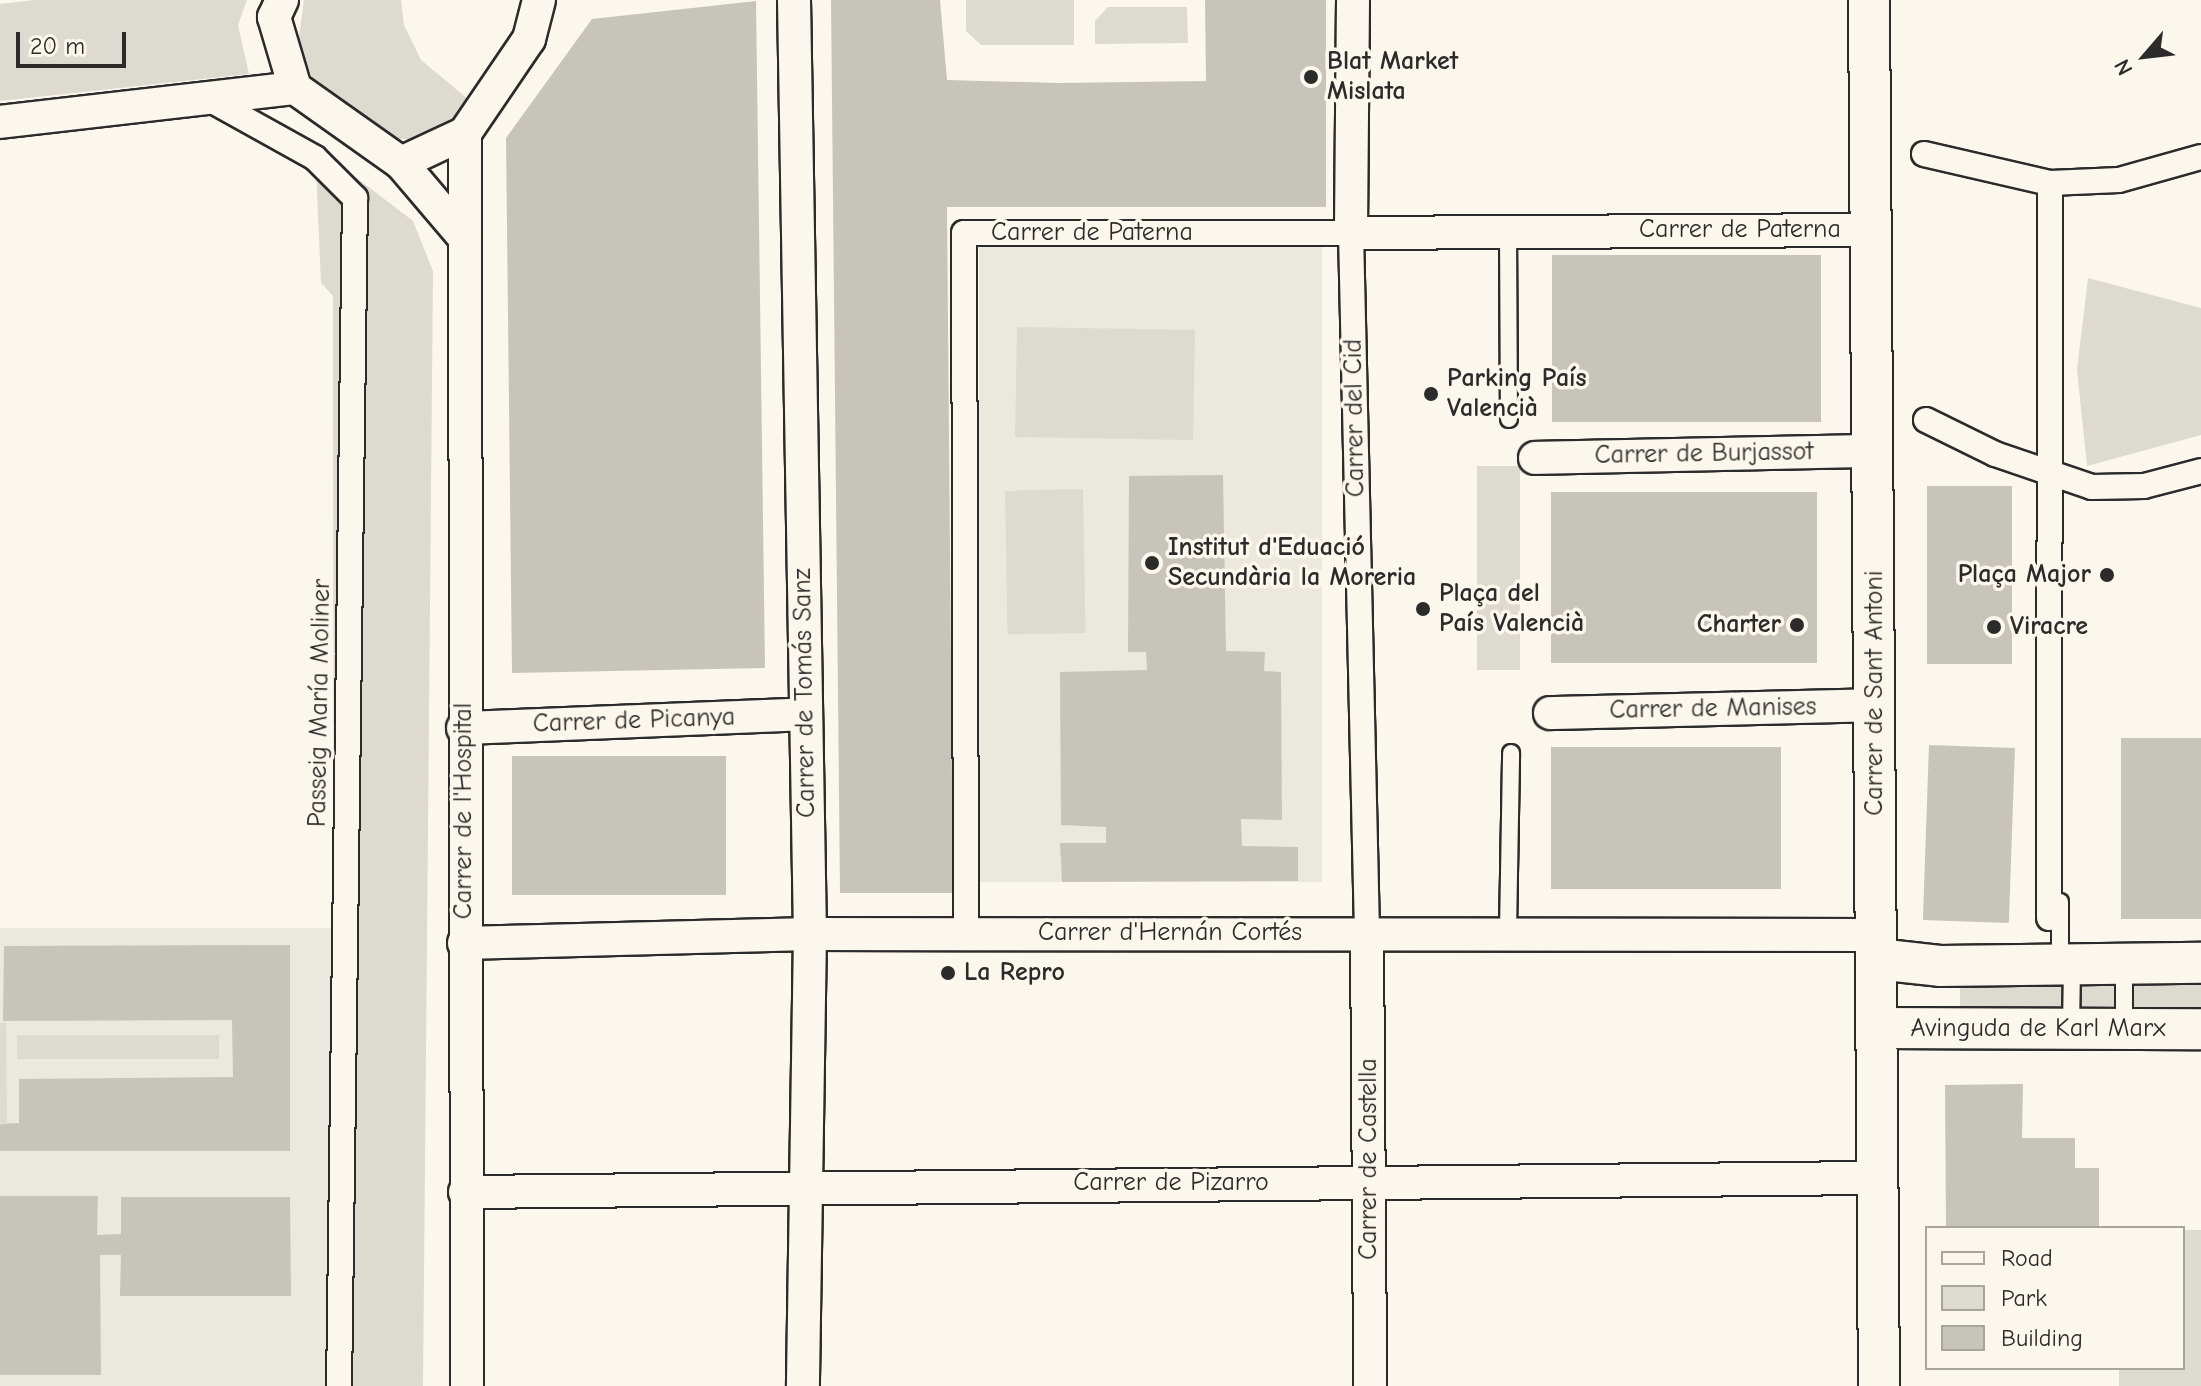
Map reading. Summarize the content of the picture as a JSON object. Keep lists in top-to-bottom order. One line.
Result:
{"streets":{"street":["Carrer de Paterna","Carrer del Cid","Carrer de Burjassot","Carrer de Tomás Sanz","Carrer de Sant Antoni","Passeig María Moliner","Carrer de Manises","Carrer de Picanya","Carrer de l'Hospital","Carrer d'Hernán Cortés","Avinguda de Karl Marx","Carrer de Castella","Carrer de Pizarro"]},"crossings":[["Carrer de Paterna","Carrer del Cid"],["Carrer de Paterna","Carrer de Sant Antoni"],["Carrer de Paterna","Carrer d'Hernán Cortés"],["Carrer del Cid","Carrer d'Hernán Cortés"],["Carrer del Cid","Carrer de Castella"],["Carrer de Burjassot","Carrer de Sant Antoni"],["Carrer de Tomás Sanz","Carrer de Picanya"],["Carrer de Tomás Sanz","Carrer d'Hernán Cortés"],["Carrer de Tomás Sanz","Carrer de Pizarro"],["Carrer de Sant Antoni","Carrer de Manises"],["Carrer de Sant Antoni","Carrer d'Hernán Cortés"],["Carrer de Sant Antoni","Avinguda de Karl Marx"],["Carrer de Sant Antoni","Carrer de Pizarro"],["Carrer de Picanya","Carrer de l'Hospital"],["Carrer de l'Hospital","Carrer d'Hernán Cortés"],["Carrer de l'Hospital","Carrer de Pizarro"],["Carrer d'Hernán Cortés","Carrer de Castella"],["Carrer de Castella","Carrer de Pizarro"]],"places":["Blat Market Mislata","Parking País Valencià","Institut d'Eduació Secundària la Moreria","Plaça Major","Plaça del País Valencià","Charter","Viracre","La Repro"],"legend":["Road","Park","Building"],"scale_bar":"20 m","north":"bottom left"}
